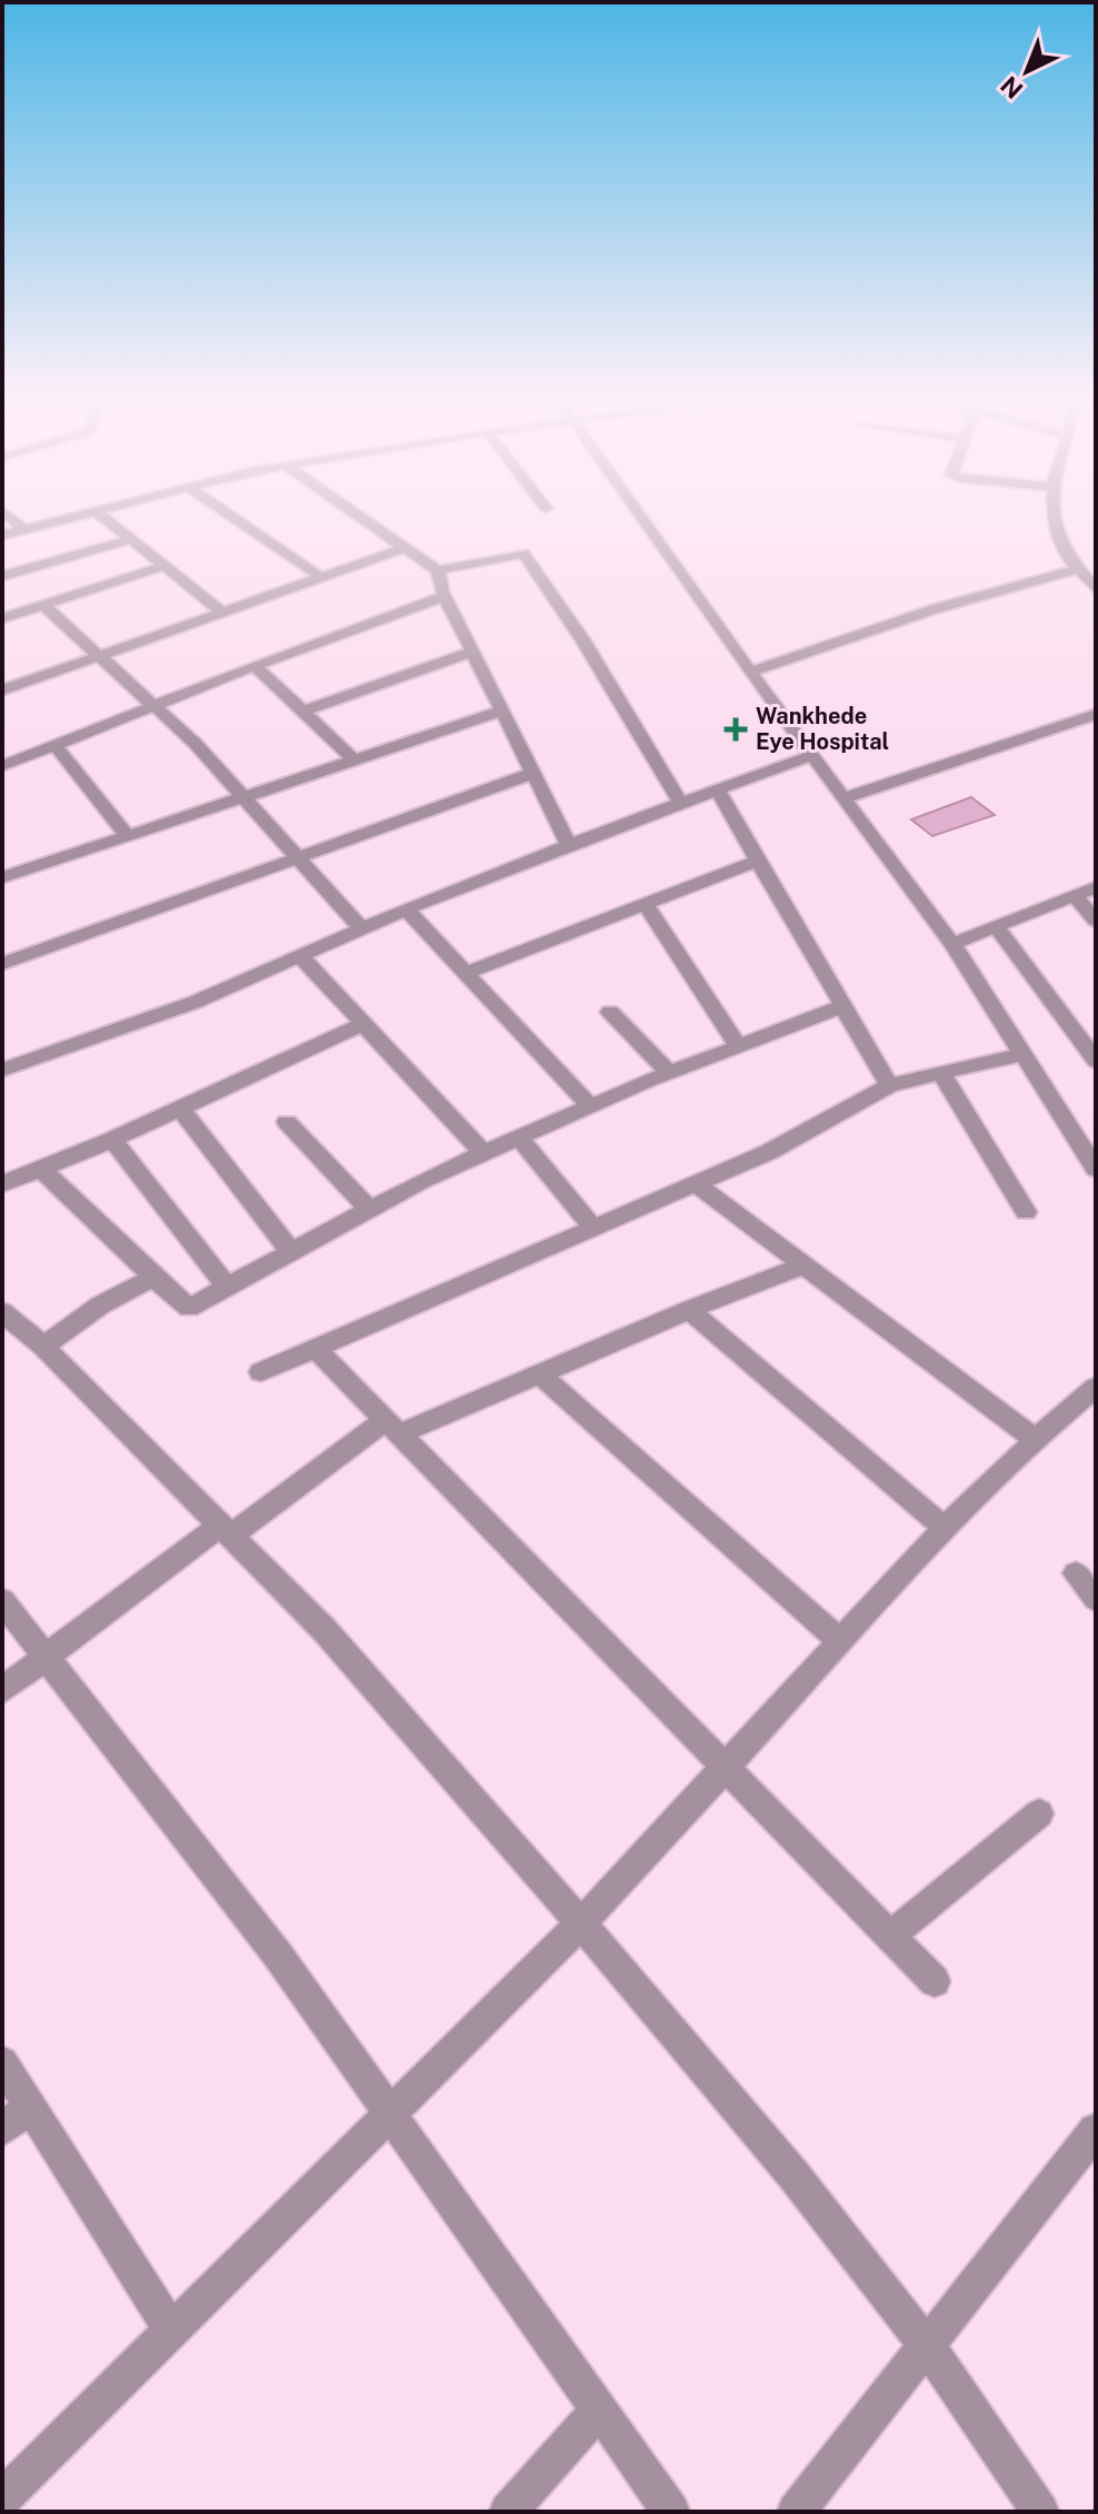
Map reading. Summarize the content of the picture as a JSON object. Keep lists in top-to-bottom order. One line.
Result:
{"places":{"health":["Wankhede Eye Hospital"]},"north":"bottom left"}
